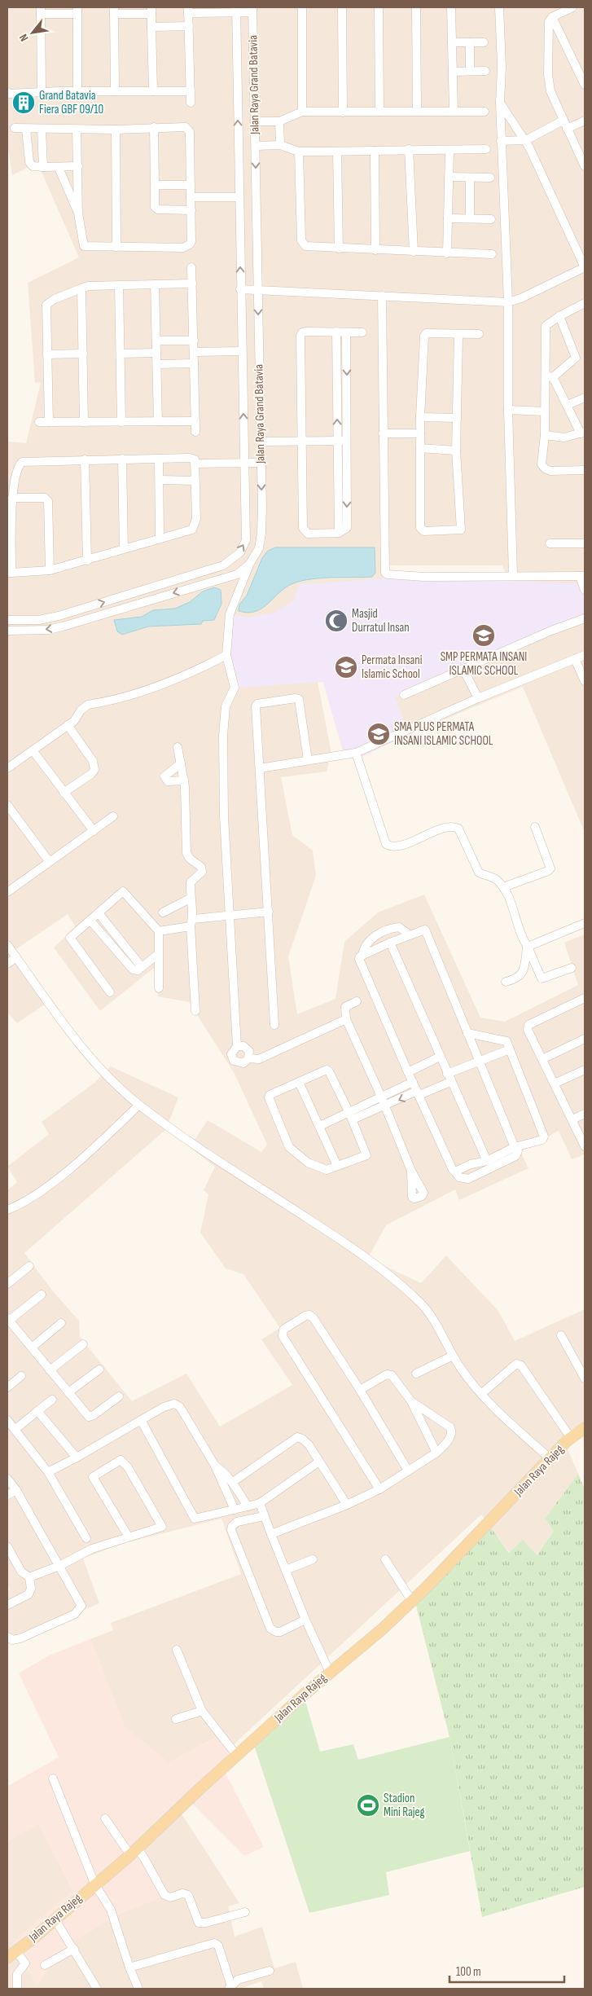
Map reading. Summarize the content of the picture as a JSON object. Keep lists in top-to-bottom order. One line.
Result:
{"streets":{"main road":["Jalan Raya Rajeg"],"street":["Jalan Raya Grand Batavia"]},"places":{"building":["Grand Batavia Fiera GBF 09/10"],"mosque":["Masjid Durratul Insan"],"school or university":["SMP PERMATA INSANI ISLAMIC SCHOOL","Permata Insani Islamic School","SMA PLUS PERMATA INSANI ISLAMIC SCHOOL"],"sports":["Stadion Mini Rajeg"]},"scale_bar":"100 m","north":"bottom left"}
